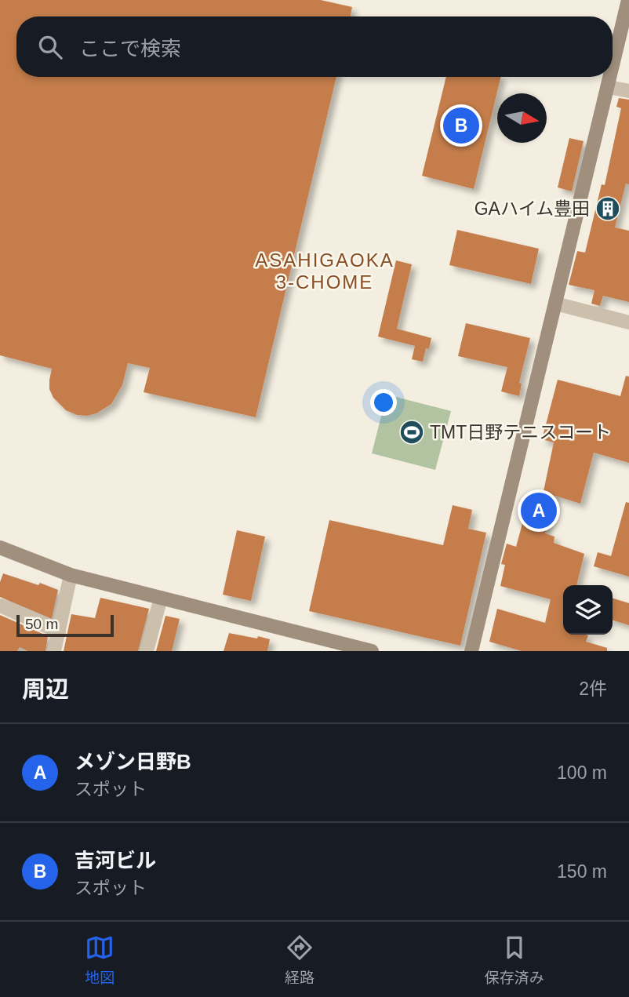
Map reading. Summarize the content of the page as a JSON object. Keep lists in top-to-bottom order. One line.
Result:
{"districts":["ASAHIGAOKA 3-CHOME"],"places":{"building":["GAハイム豊田"],"sports":["TMT日野テニスコート"]},"scale_bar":"50 m","north":"right","page":{"search":"ここで検索","pins":["B","A"],"scale":"50 m","heading":["周辺","2件"],"list":[{"mark":"A","name":"メゾン日野B","note":"スポット","value":"100 m"},{"mark":"B","name":"吉河ビル","note":"スポット","value":"150 m"}],"nav":["地図","経路","保存済み"]}}
